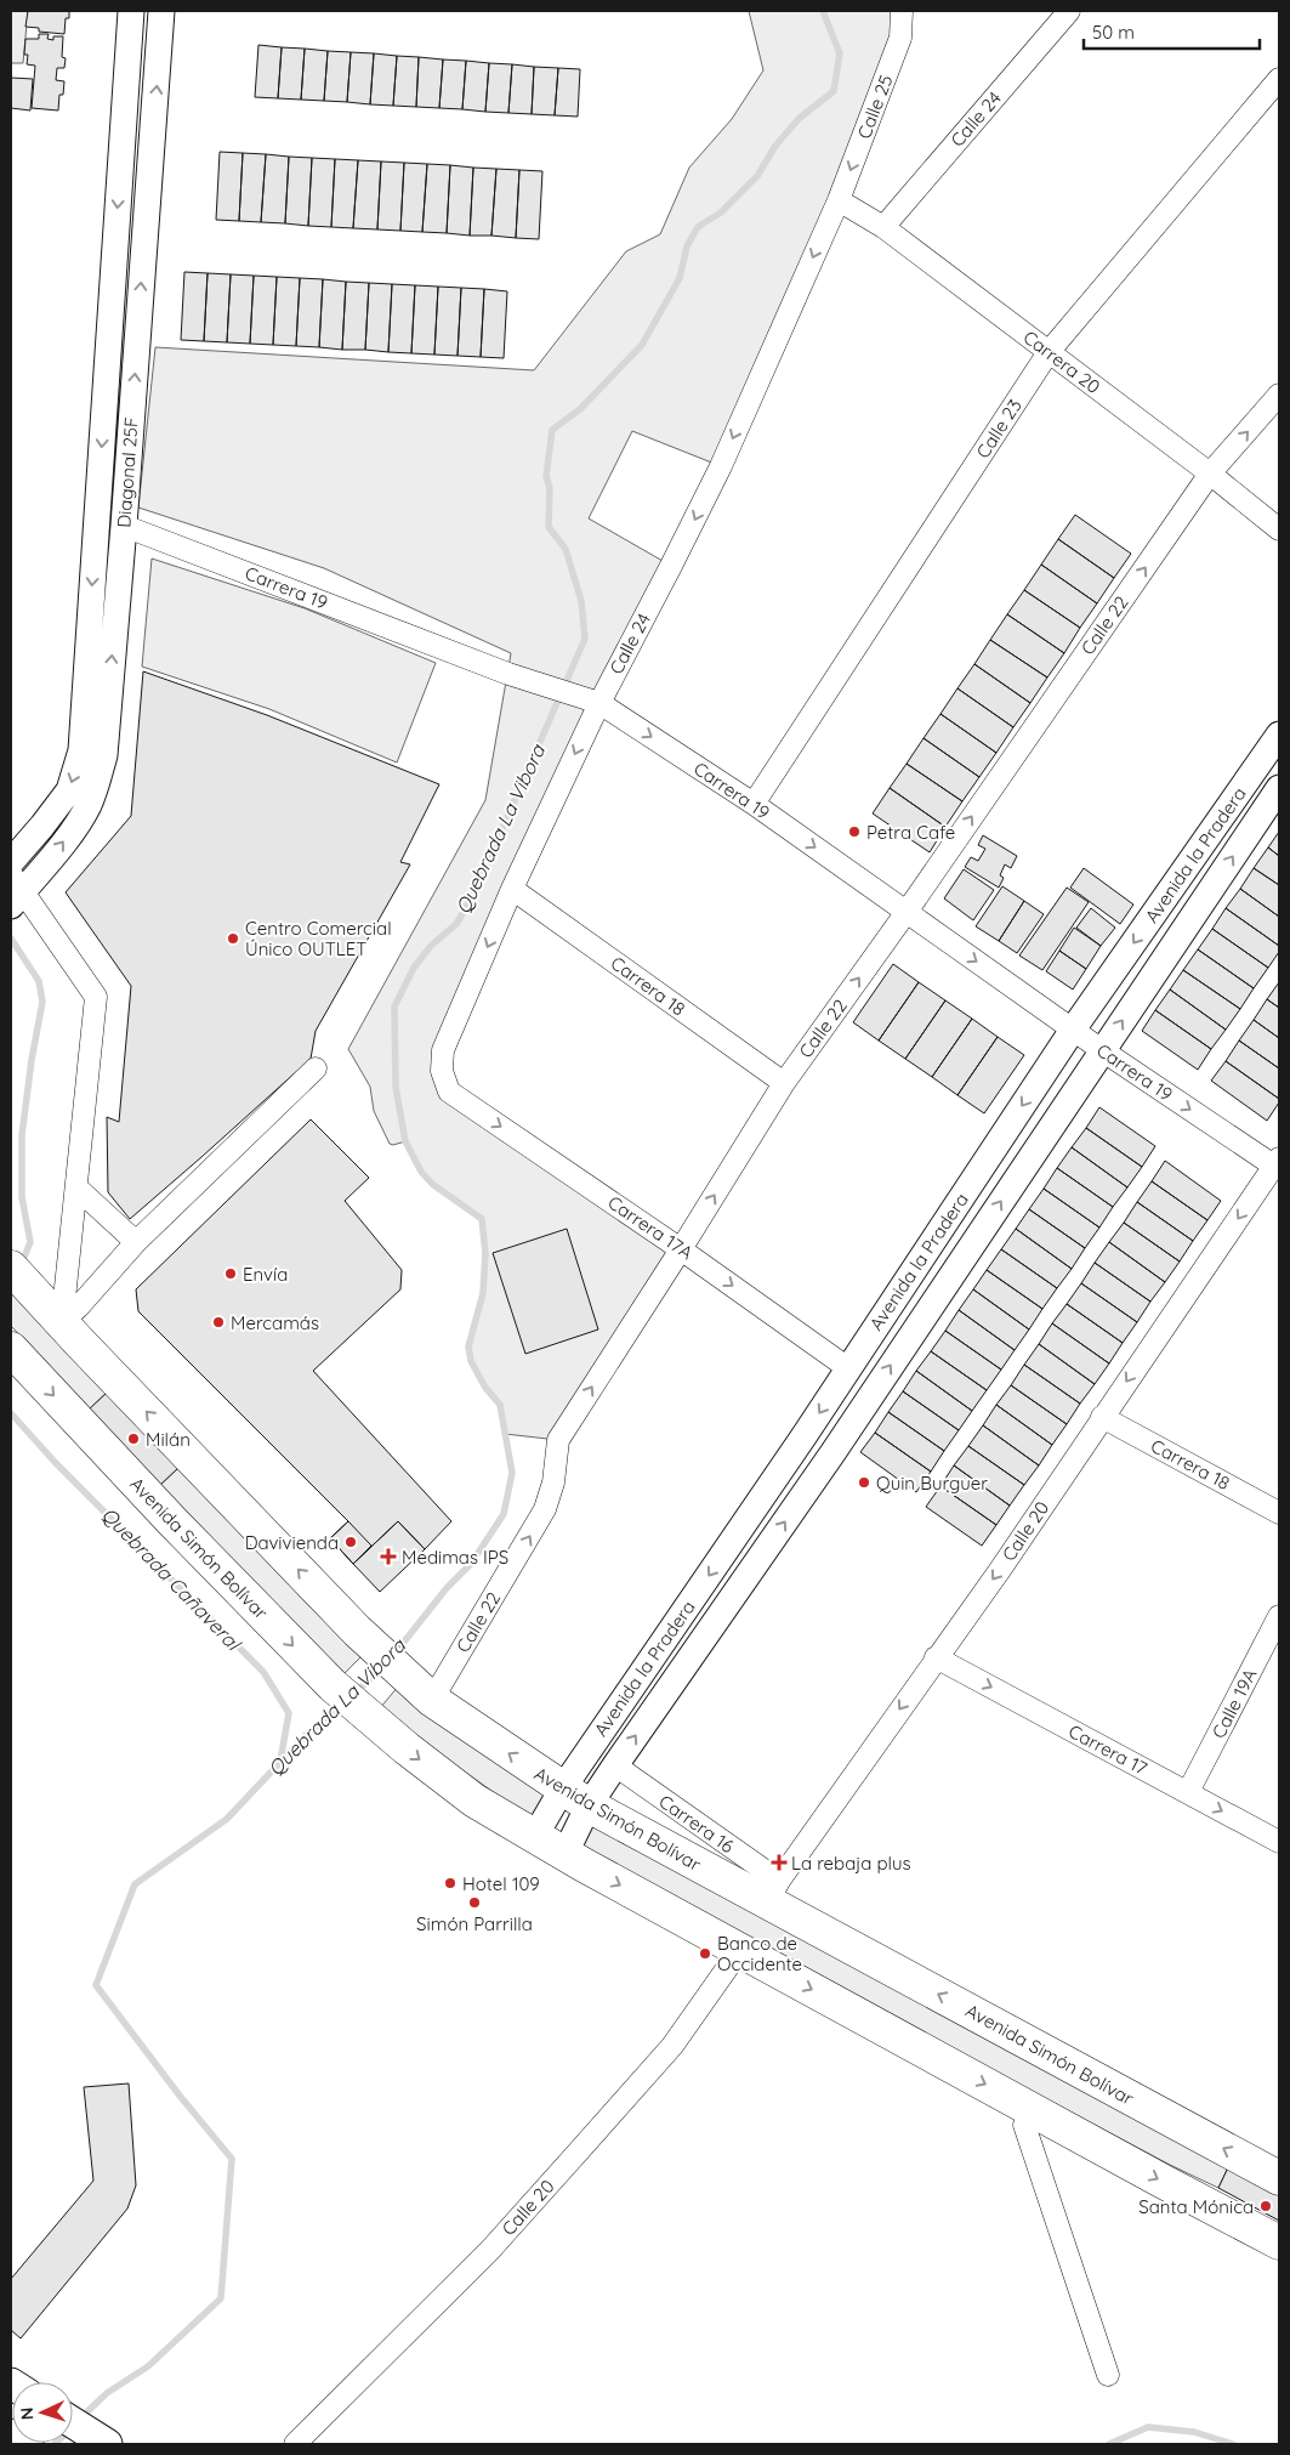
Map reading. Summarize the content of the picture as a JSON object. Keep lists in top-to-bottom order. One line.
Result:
{"streets":{"main road":["Avenida Simón Bolívar"],"street":["Calle 25","Calle 24","Carrera 20","Calle 23","Diagonal 25F","Carrera 19","Calle 22","Avenida la Pradera","Carrera 18","Carrera 17A","Calle 20","Calle 19A","Carrera 17","Carrera 16"]},"crossings":[["Calle 25","Calle 24"],["Calle 25","Carrera 20"],["Calle 24","Carrera 20"],["Calle 24","Carrera 19"],["Calle 24","Carrera 18"],["Calle 24","Carrera 17A"],["Carrera 20","Calle 23"],["Carrera 20","Calle 22"],["Calle 23","Carrera 19"],["Diagonal 25F","Carrera 19"],["Carrera 19","Calle 22"],["Carrera 19","Avenida la Pradera"],["Carrera 19","Calle 20"],["Calle 22","Carrera 18"],["Calle 22","Carrera 17A"],["Calle 22","Avenida Simón Bolívar"],["Avenida la Pradera","Carrera 17A"],["Avenida la Pradera","Avenida Simón Bolívar"],["Avenida la Pradera","Carrera 16"],["Carrera 18","Calle 20"],["Calle 20","Avenida Simón Bolívar"],["Calle 20","Carrera 17"],["Calle 20","Carrera 16"],["Avenida Simón Bolívar","Carrera 16"],["Calle 19A","Carrera 17"]],"one_way":["Calle 25","Calle 24","Carrera 19","Calle 22","Carrera 17A","Calle 20","Carrera 17"],"water":["Quebrada La Vibora","Quebrada Cañaveral"],"places":{"other":["Petra Cafe","Centro Comercial Único OUTLET","Envía","Mercamás","Milán","Quin Burguer","Davivienda","Hotel 109","Simón Parrilla","Banco de Occidente","Santa Mónica"],"health":["Medimas IPS","La rebaja plus"]},"scale_bar":"50 m","north":"left"}
